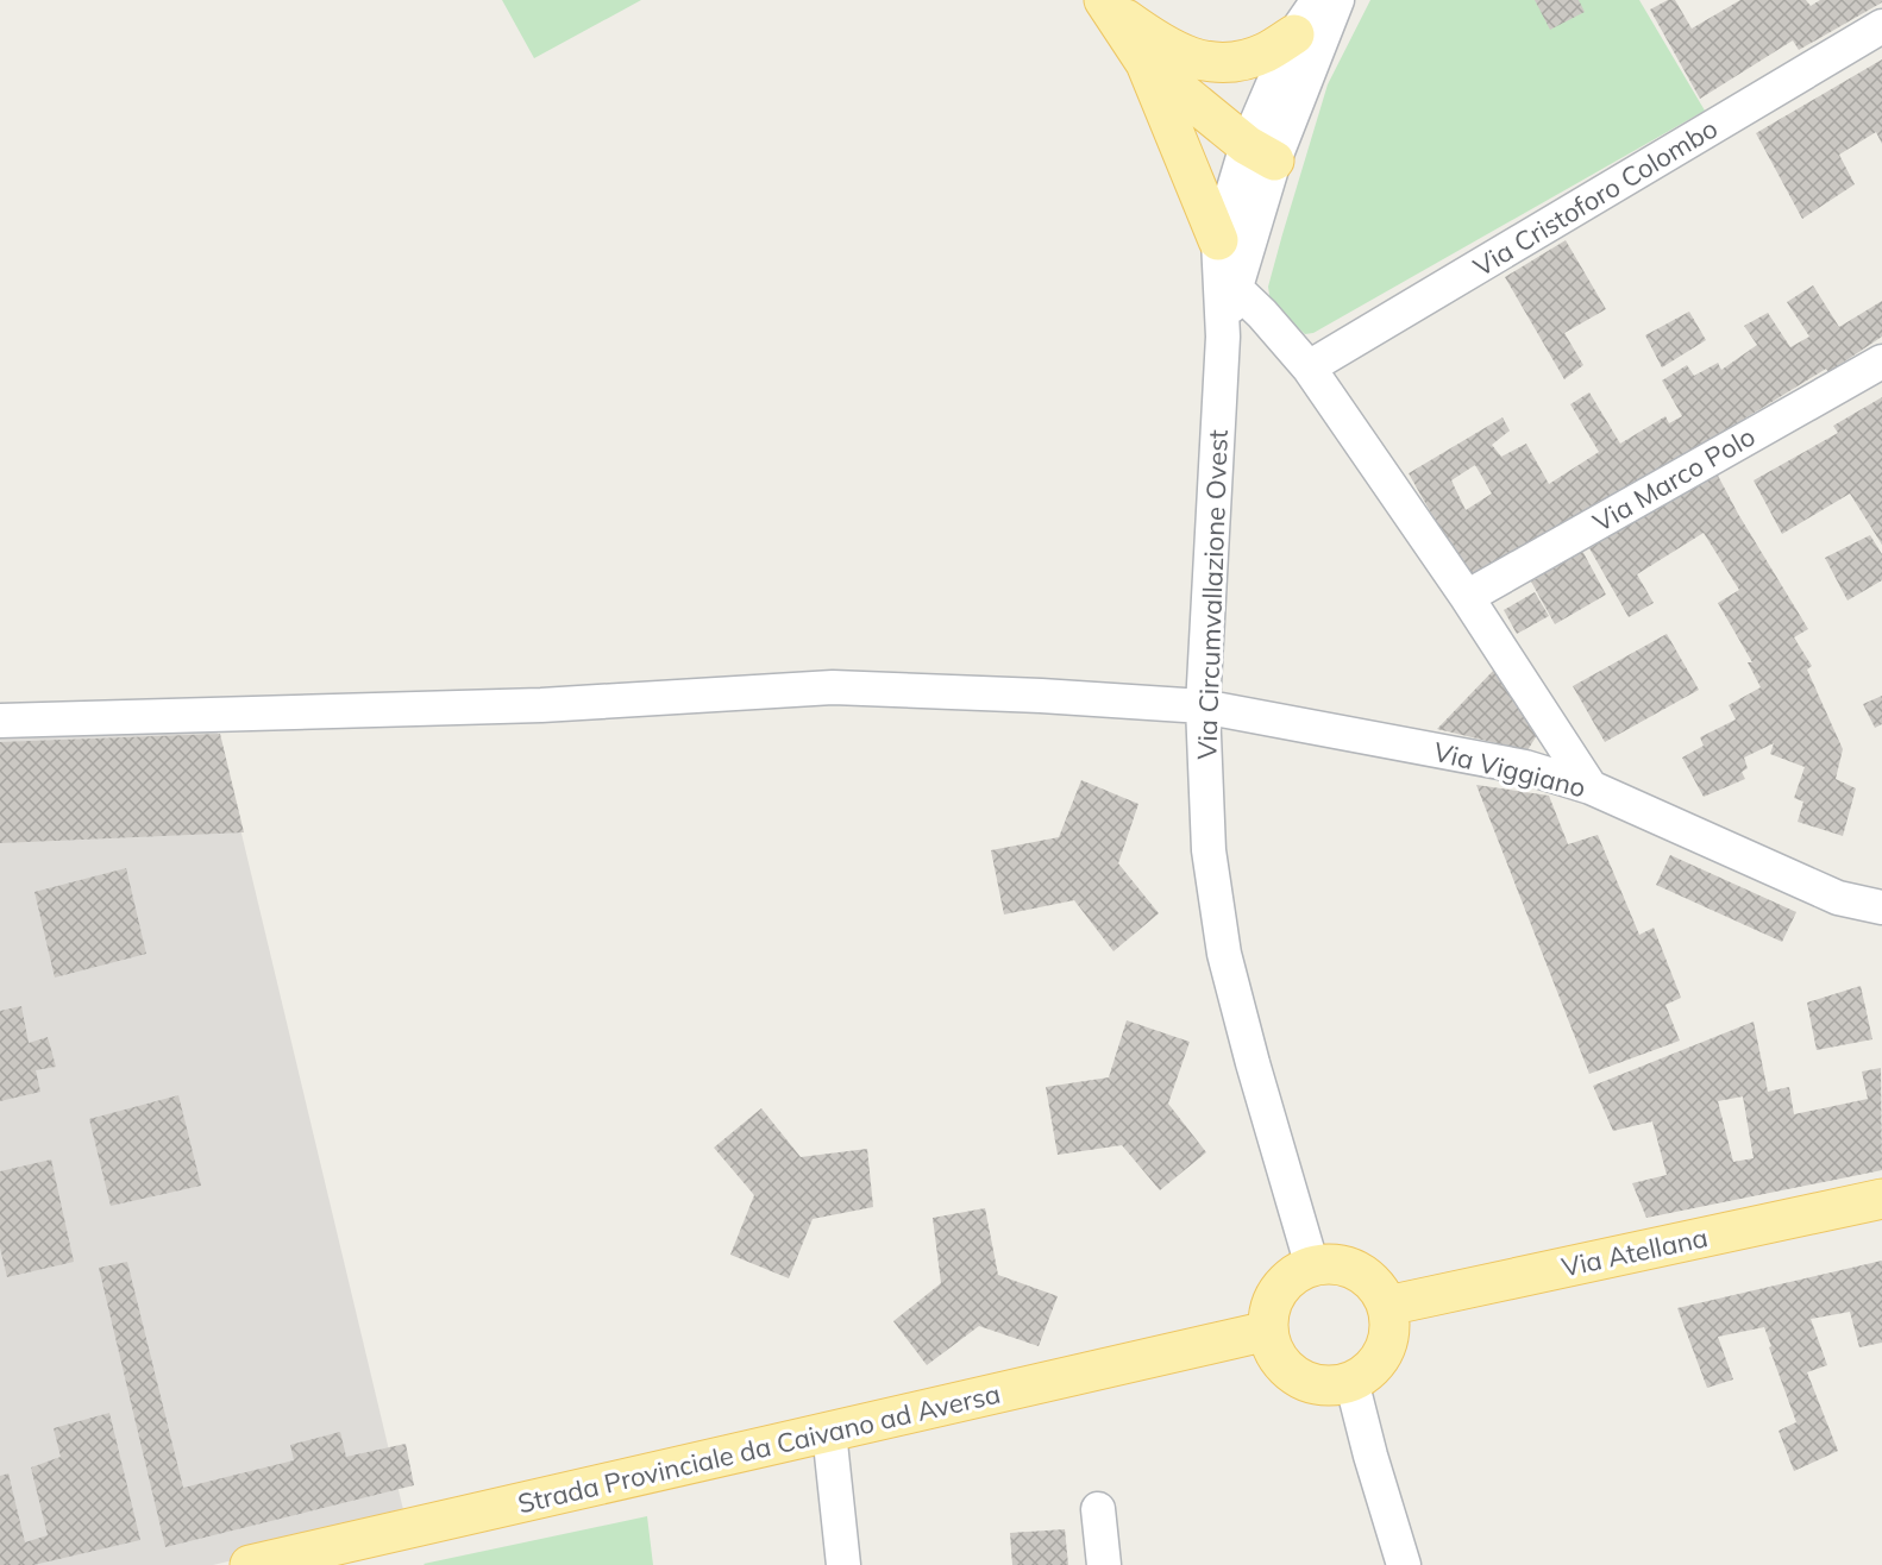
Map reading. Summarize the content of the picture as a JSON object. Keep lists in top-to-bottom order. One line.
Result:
{"streets":{"main road":["Via Atellana","Strada Provinciale da Caivano ad Aversa"],"street":["Via Cristoforo Colombo","Via Marco Polo","Via Circumvallazione Ovest","Via Viggiano"]},"crossings":[["Via Circumvallazione Ovest","Via Viggiano"],["Via Circumvallazione Ovest","Via Atellana"],["Via Circumvallazione Ovest","Strada Provinciale da Caivano ad Aversa"],["Via Atellana","Strada Provinciale da Caivano ad Aversa"]]}
